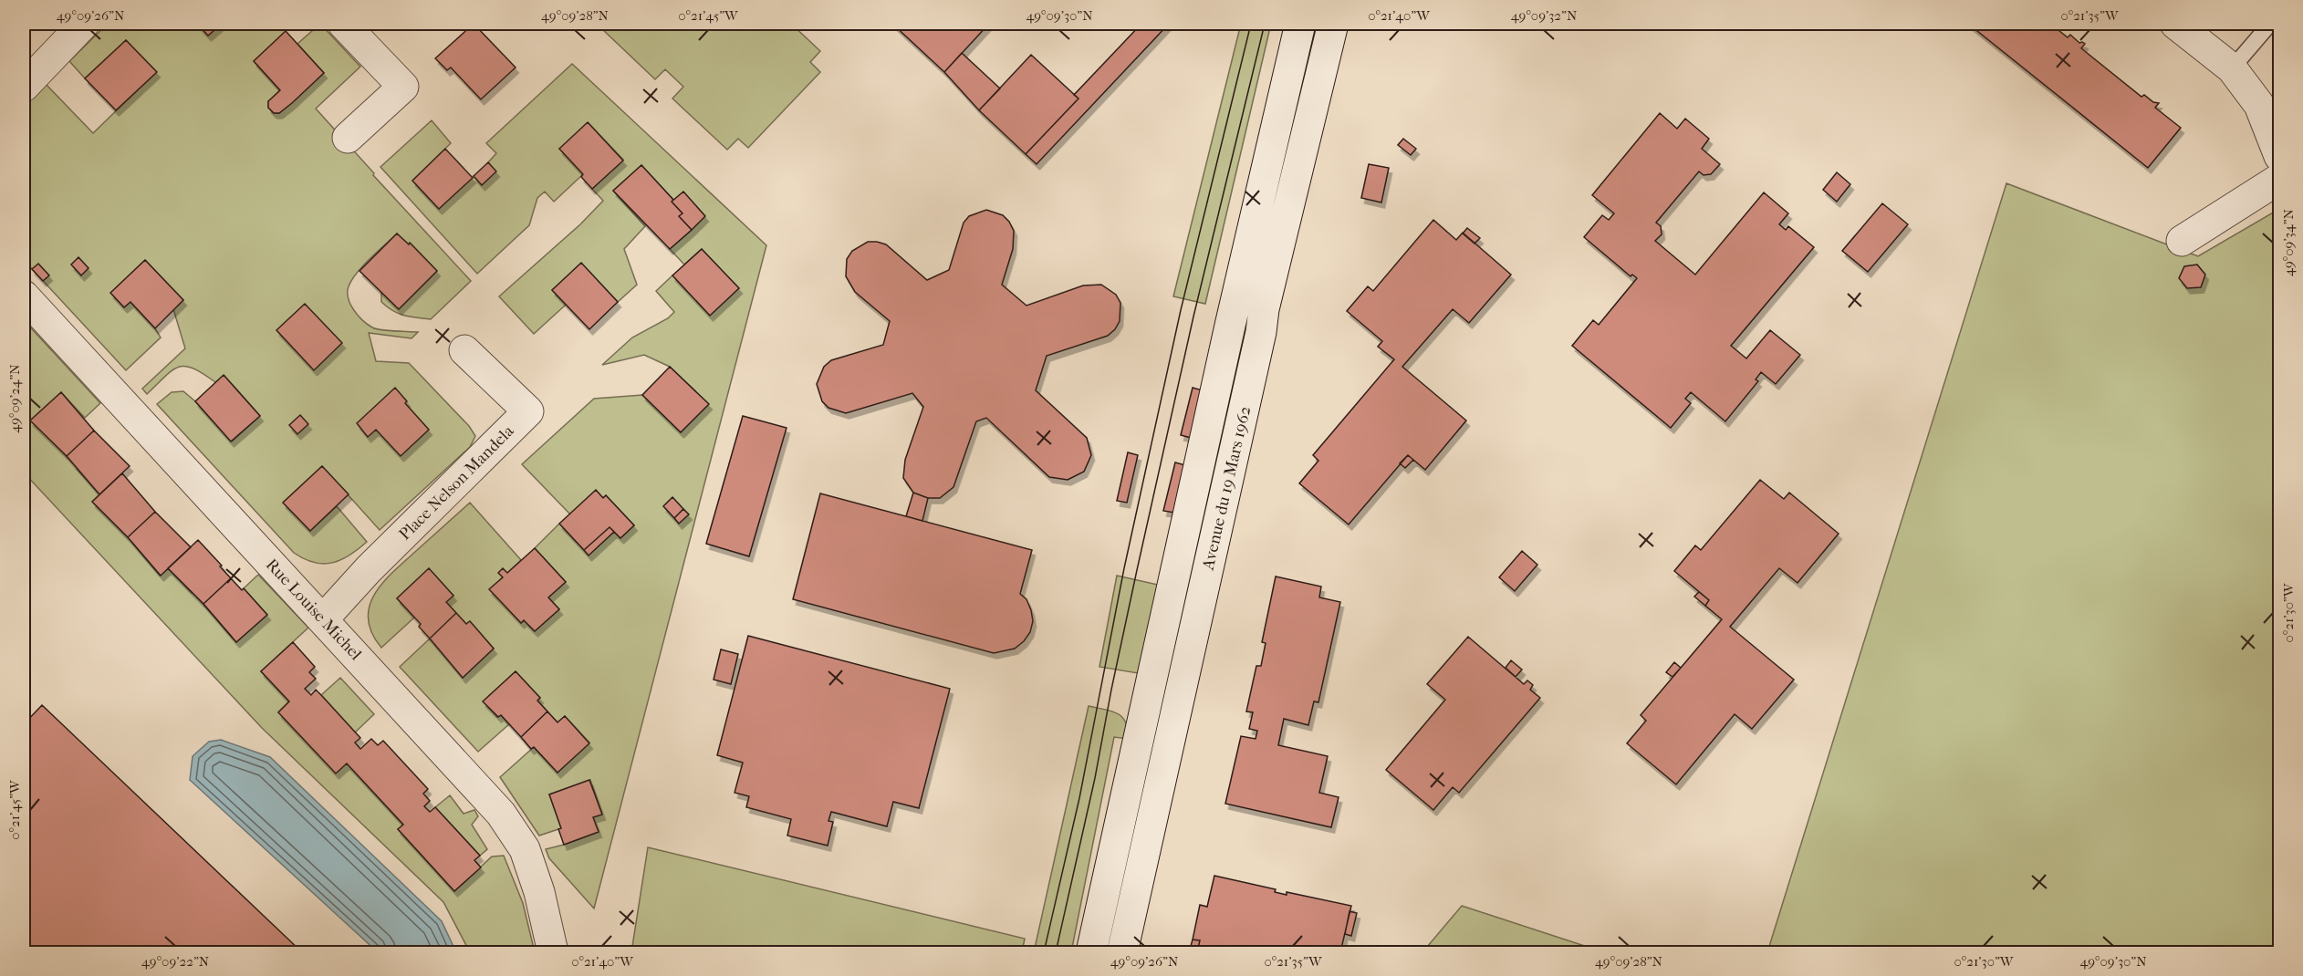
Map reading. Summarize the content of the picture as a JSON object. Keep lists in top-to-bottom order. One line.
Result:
{"streets":{"street":["Place Nelson Mandela","Avenue du 19 Mars 1962","Rue Louise Michel"]},"crossings":[["Place Nelson Mandela","Rue Louise Michel"]],"coordinates":["49°09'26\"N","49°09'28\"N","0°21'45\"W","49°09'30\"N","0°21'40\"W","49°09'32\"N","0°21'35\"W","49°09'34\"N","49°09'24\"N","0°21'30\"W","49°09'22\"N"]}
